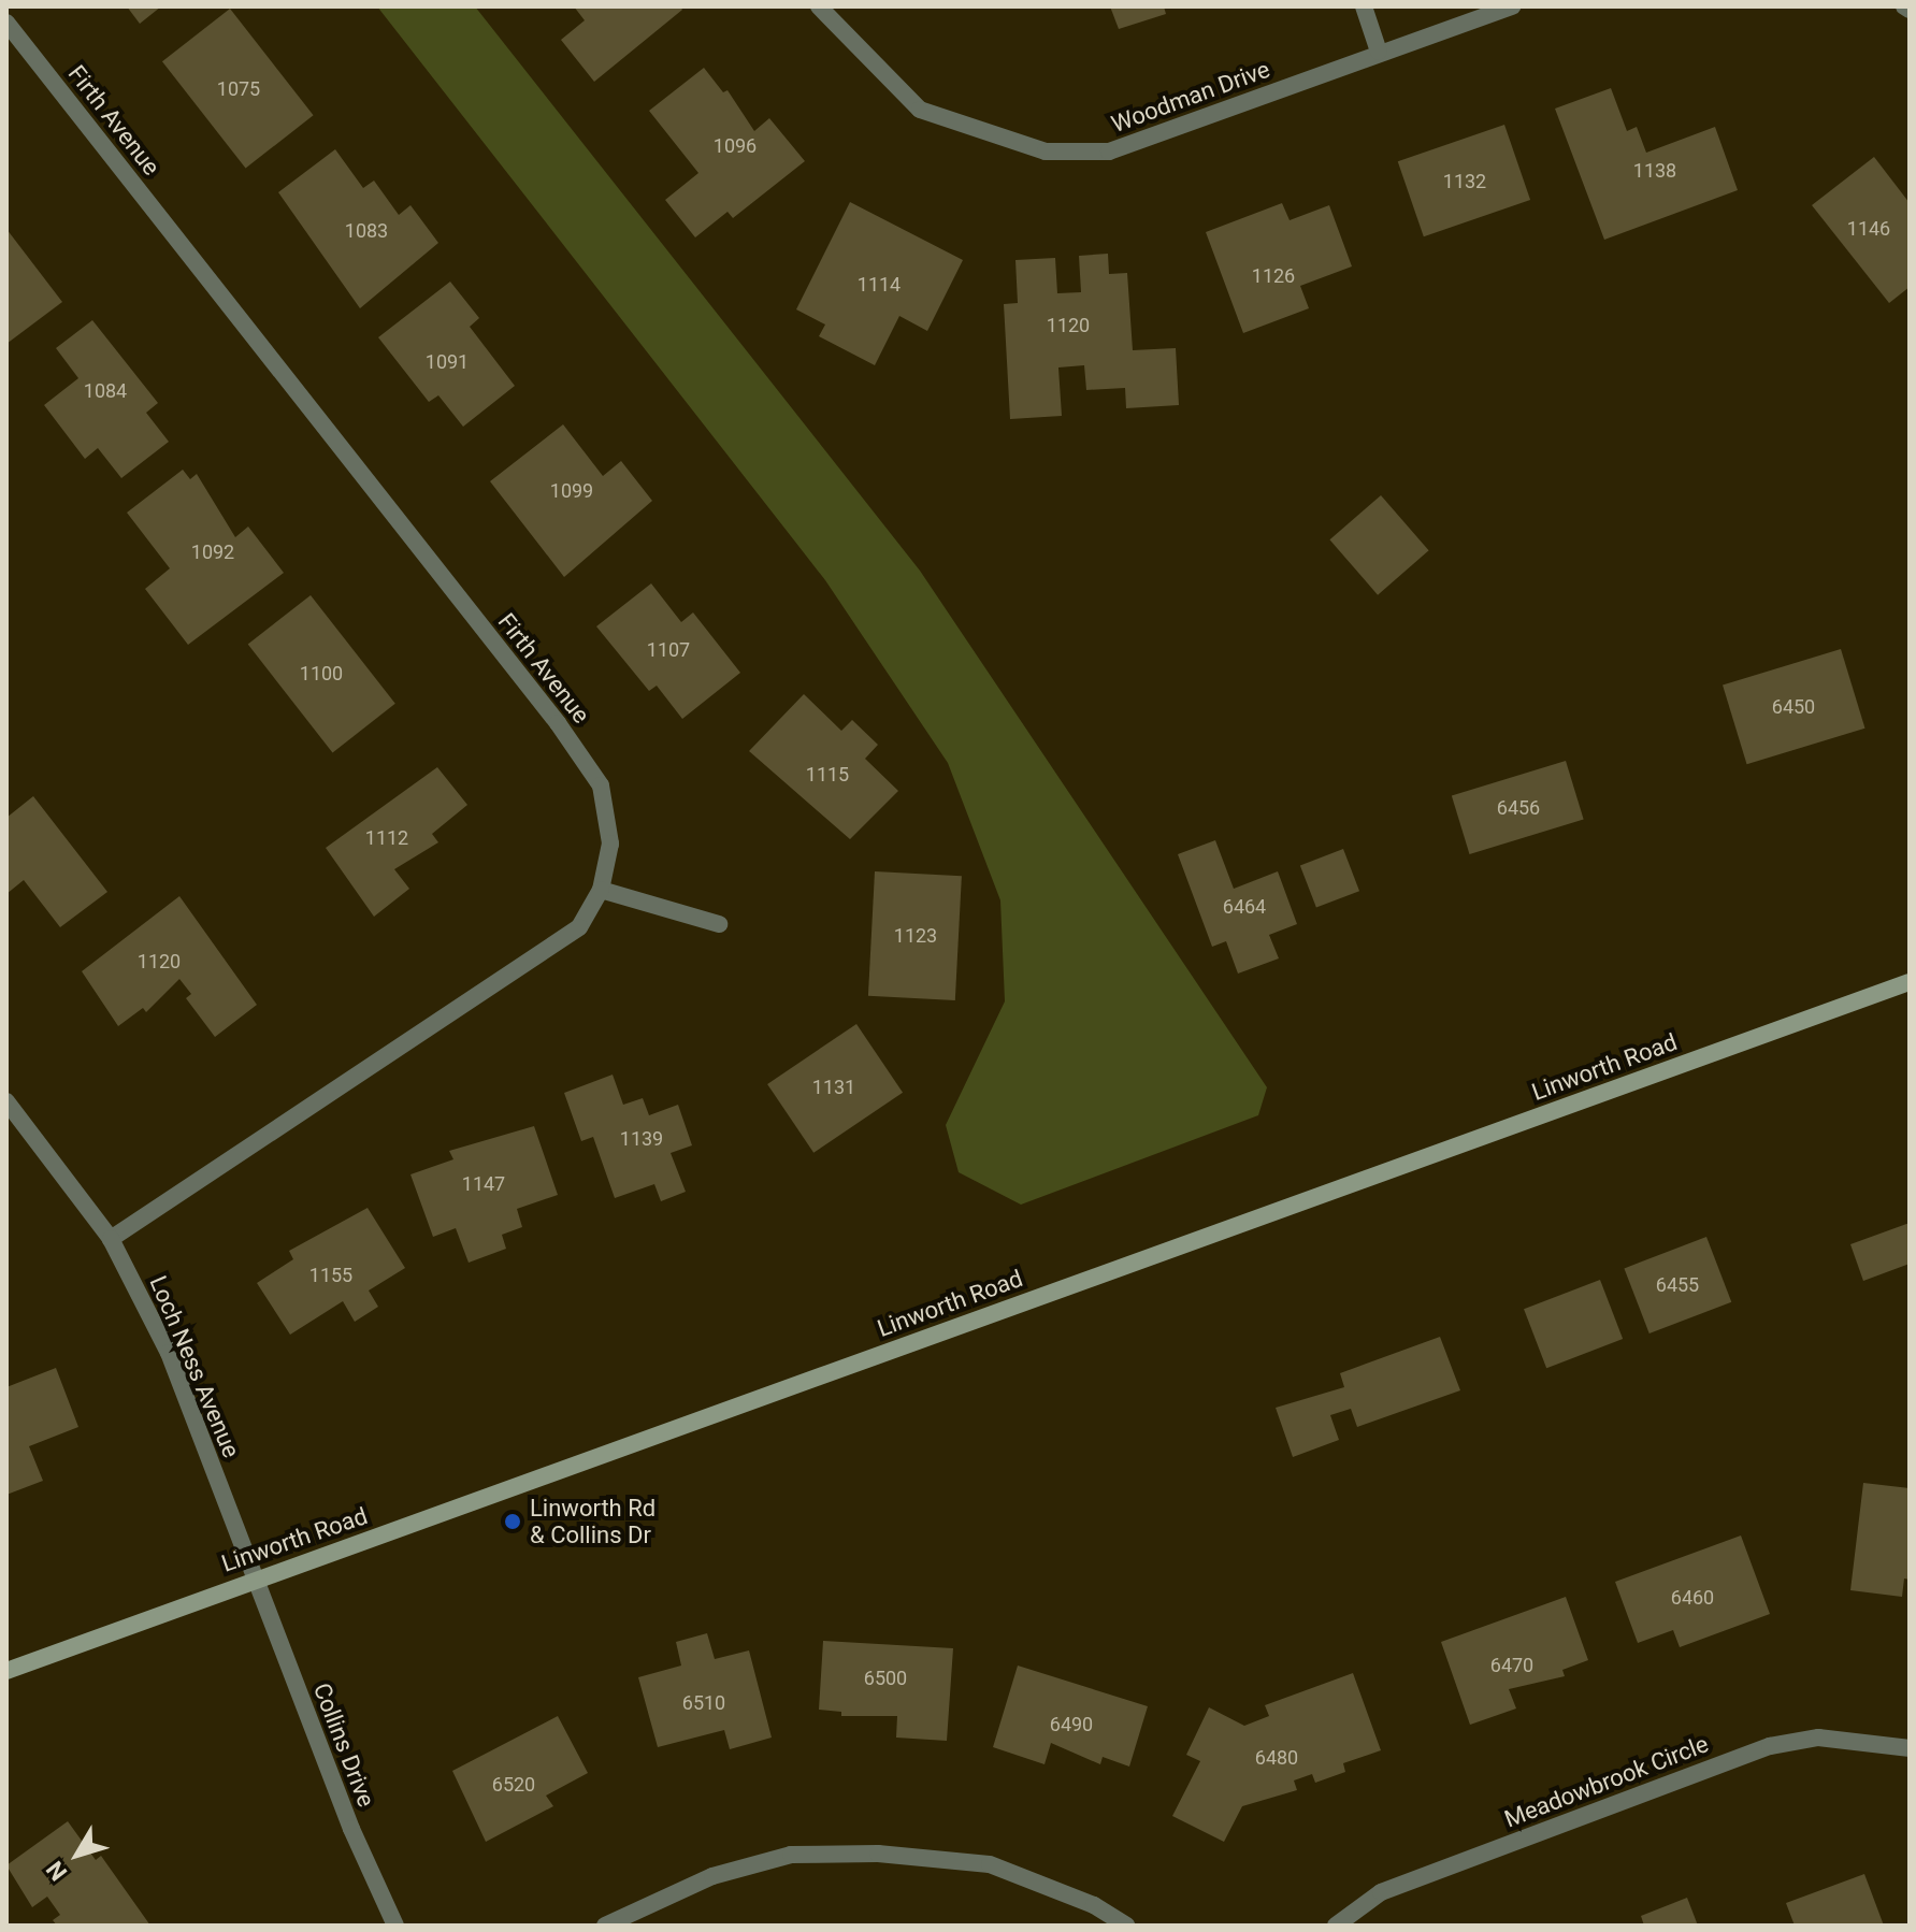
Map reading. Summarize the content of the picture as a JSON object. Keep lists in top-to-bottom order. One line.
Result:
{"streets":{"main road":["Linworth Road"],"street":["Woodman Drive","Firth Avenue","Loch Ness Avenue","Collins Drive","Meadowbrook Circle"]},"crossings":[["Firth Avenue","Loch Ness Avenue"],["Linworth Road","Loch Ness Avenue"],["Linworth Road","Collins Drive"],["Loch Ness Avenue","Collins Drive"]],"places":["Linworth Rd & Collins Dr"],"house_numbers":["1075","1096","1138","1132","1146","1083","1126","1114","1120","1091","1084","1099","1092","1107","1100","6450","1115","6456","1112","6464","1123","1120","1131","1139","1147","1155","6455","6460","6470","6500","6510","6490","6480","6520"],"north":"bottom left"}
